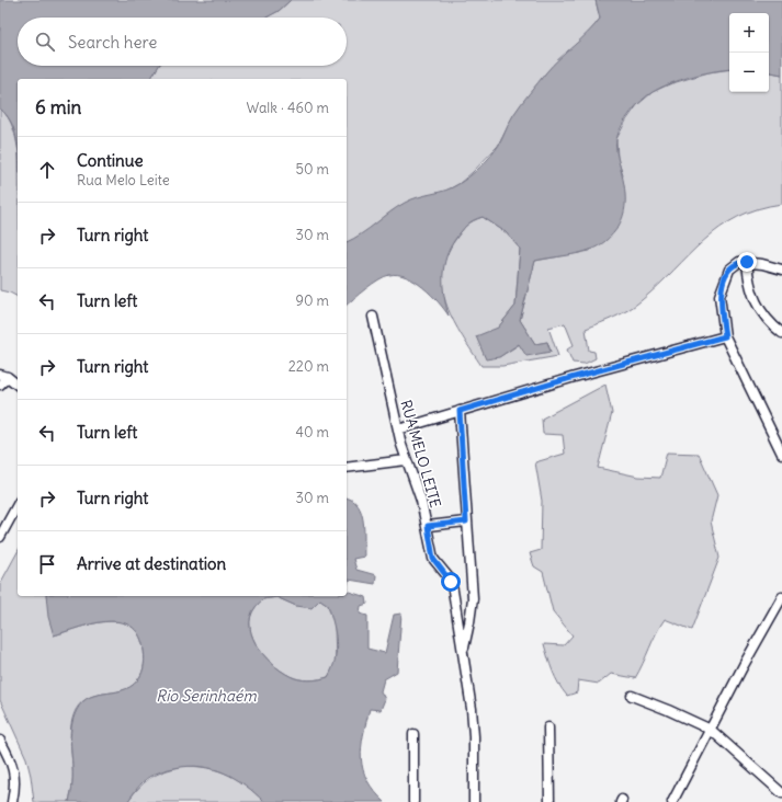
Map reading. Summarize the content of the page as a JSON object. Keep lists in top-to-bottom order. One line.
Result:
{"streets":{"street":["RUA MELO LEITE"]},"water":["Rio Serinhaém"],"page":{"map_buttons":["+","−"],"search":"Search here","heading":["6 min","Walk · 460 m"],"list":[["Continue","Rua Melo Leite","50 m"],["Turn right","30 m"],["Turn left","90 m"],["Turn right","220 m"],["Turn left","40 m"],["Turn right","30 m"],"Arrive at destination"]}}
